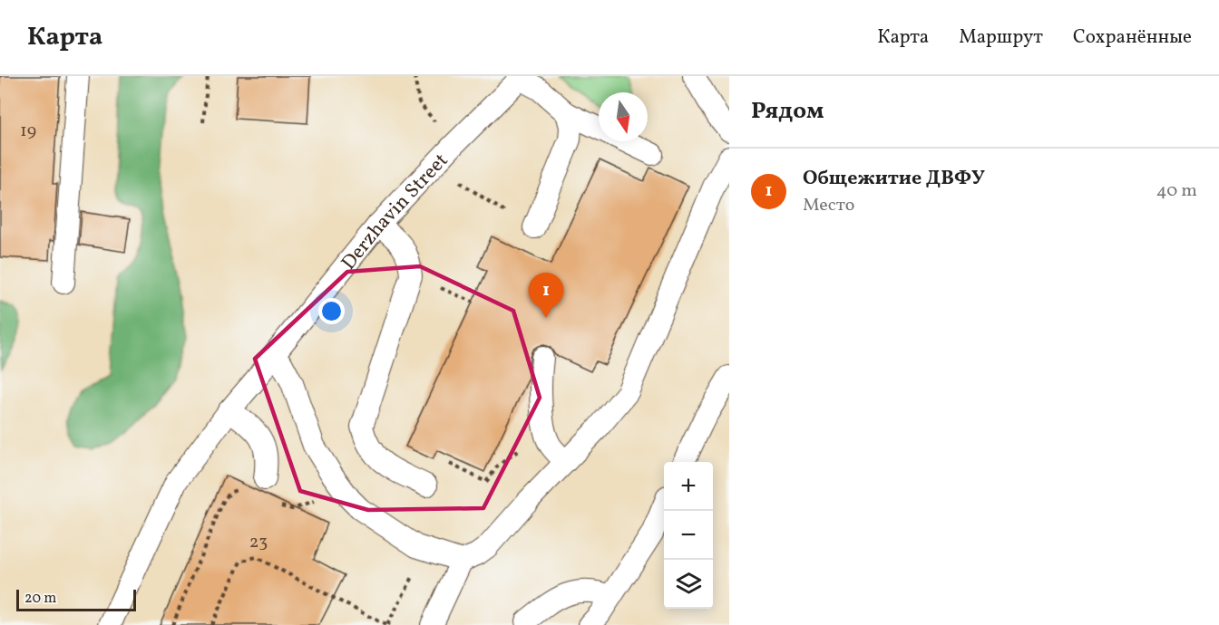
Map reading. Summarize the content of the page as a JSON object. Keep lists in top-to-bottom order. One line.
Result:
{"streets":{"lane":["Derzhavin Street"]},"house_numbers":["19","23"],"scale_bar":"20 m","north":"bottom","page":{"header":"Карта","nav":["Карта","Маршрут","Сохранённые"],"heading":"Рядом","list":[{"mark":"1","name":"Общежитие ДВФУ","note":"Место","value":"40 m"}],"pins":"1","map_buttons":["+","−"],"scale":"20 m"}}
